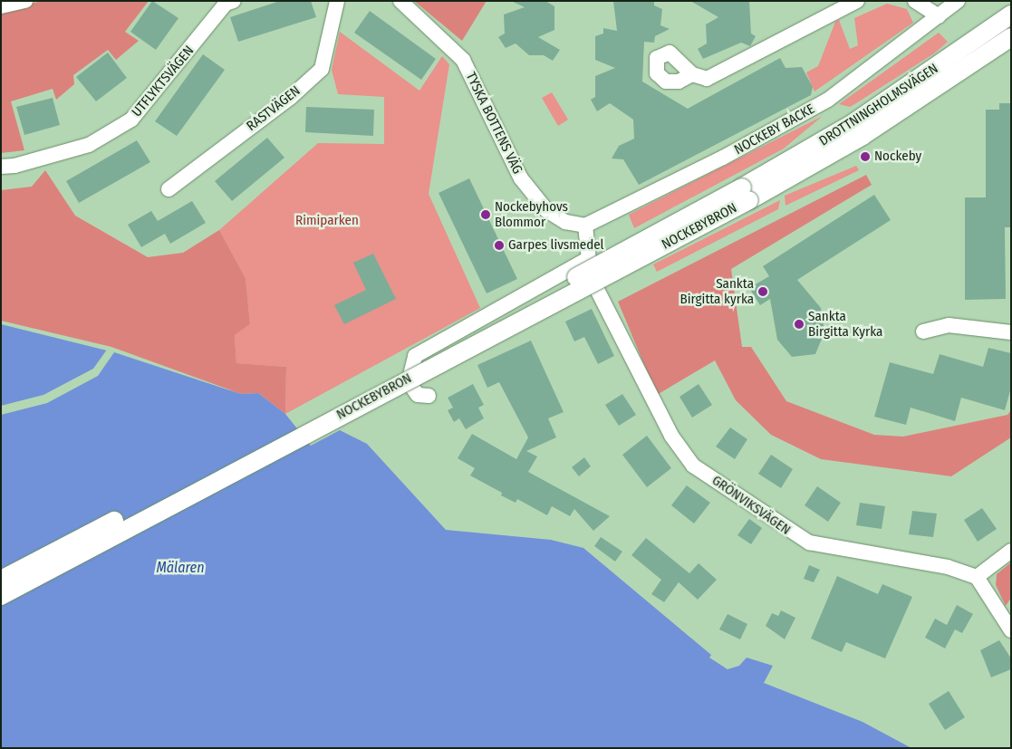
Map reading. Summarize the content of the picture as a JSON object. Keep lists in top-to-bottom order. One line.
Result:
{"streets":{"main road":["DROTTNINGHOLMSVÄGEN","NOCKEBYBRON"],"street":["UTFLYKTSVÄGEN","RASTVÄGEN","TYSKA BOTTENS VÄG","NOCKEBY BACKE","GRÖNVIKSVÄGEN"]},"crossings":[["DROTTNINGHOLMSVÄGEN","NOCKEBYBRON"],["TYSKA BOTTENS VÄG","NOCKEBY BACKE"],["TYSKA BOTTENS VÄG","GRÖNVIKSVÄGEN"],["NOCKEBY BACKE","GRÖNVIKSVÄGEN"]],"water":["Mälaren"],"parks":["Rimiparken"],"places":["Nockeby","Nockebyhovs Blommor","Garpes livsmedel","Sankta Birgitta kyrka","Sankta Birgitta Kyrka"]}
